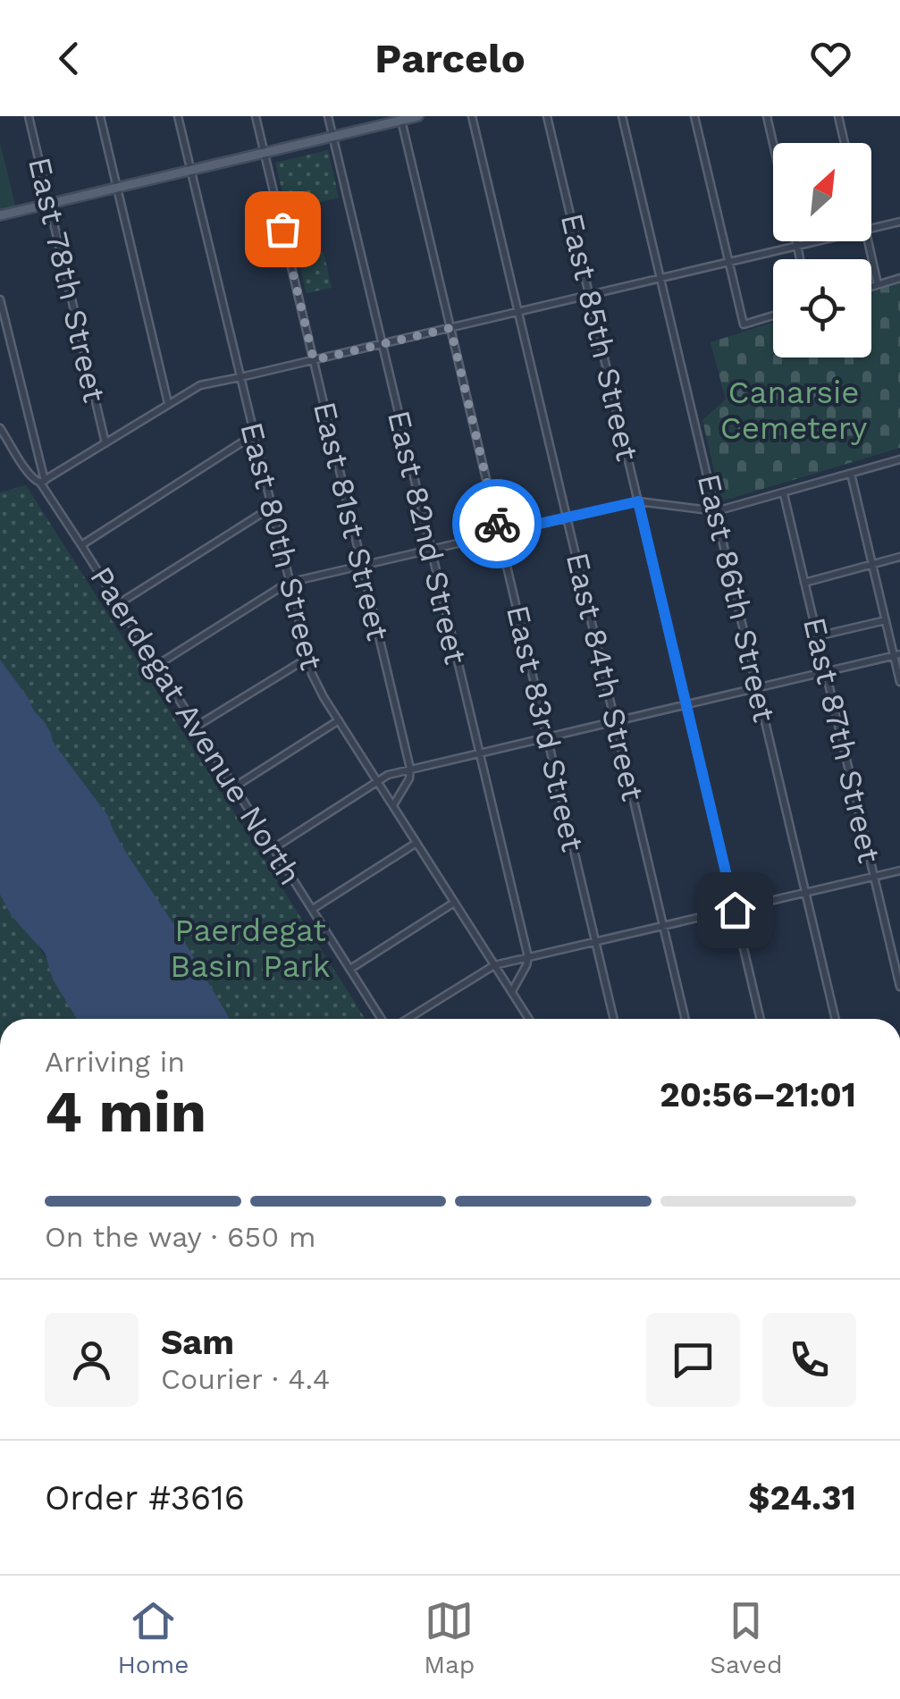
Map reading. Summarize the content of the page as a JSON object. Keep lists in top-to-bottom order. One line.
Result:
{"streets":{"street":["East 78th Street","East 85th Street","East 81st Street","East 82nd Street","East 80th Street","East 86th Street","East 84th Street","Paerdegat Avenue North","East 83rd Street","East 87th Street"]},"parks":["Canarsie Cemetery","Paerdegat Basin Park"],"north":"top right","page":{"header":"Parcelo","heading":["4 min","Arriving in","20:56–21:01"],"panel":["Sam","Courier · 4.4","Order #3616","$24.31"],"bar":"On the way · 650 m","tabs":["Home","Map","Saved"]}}
